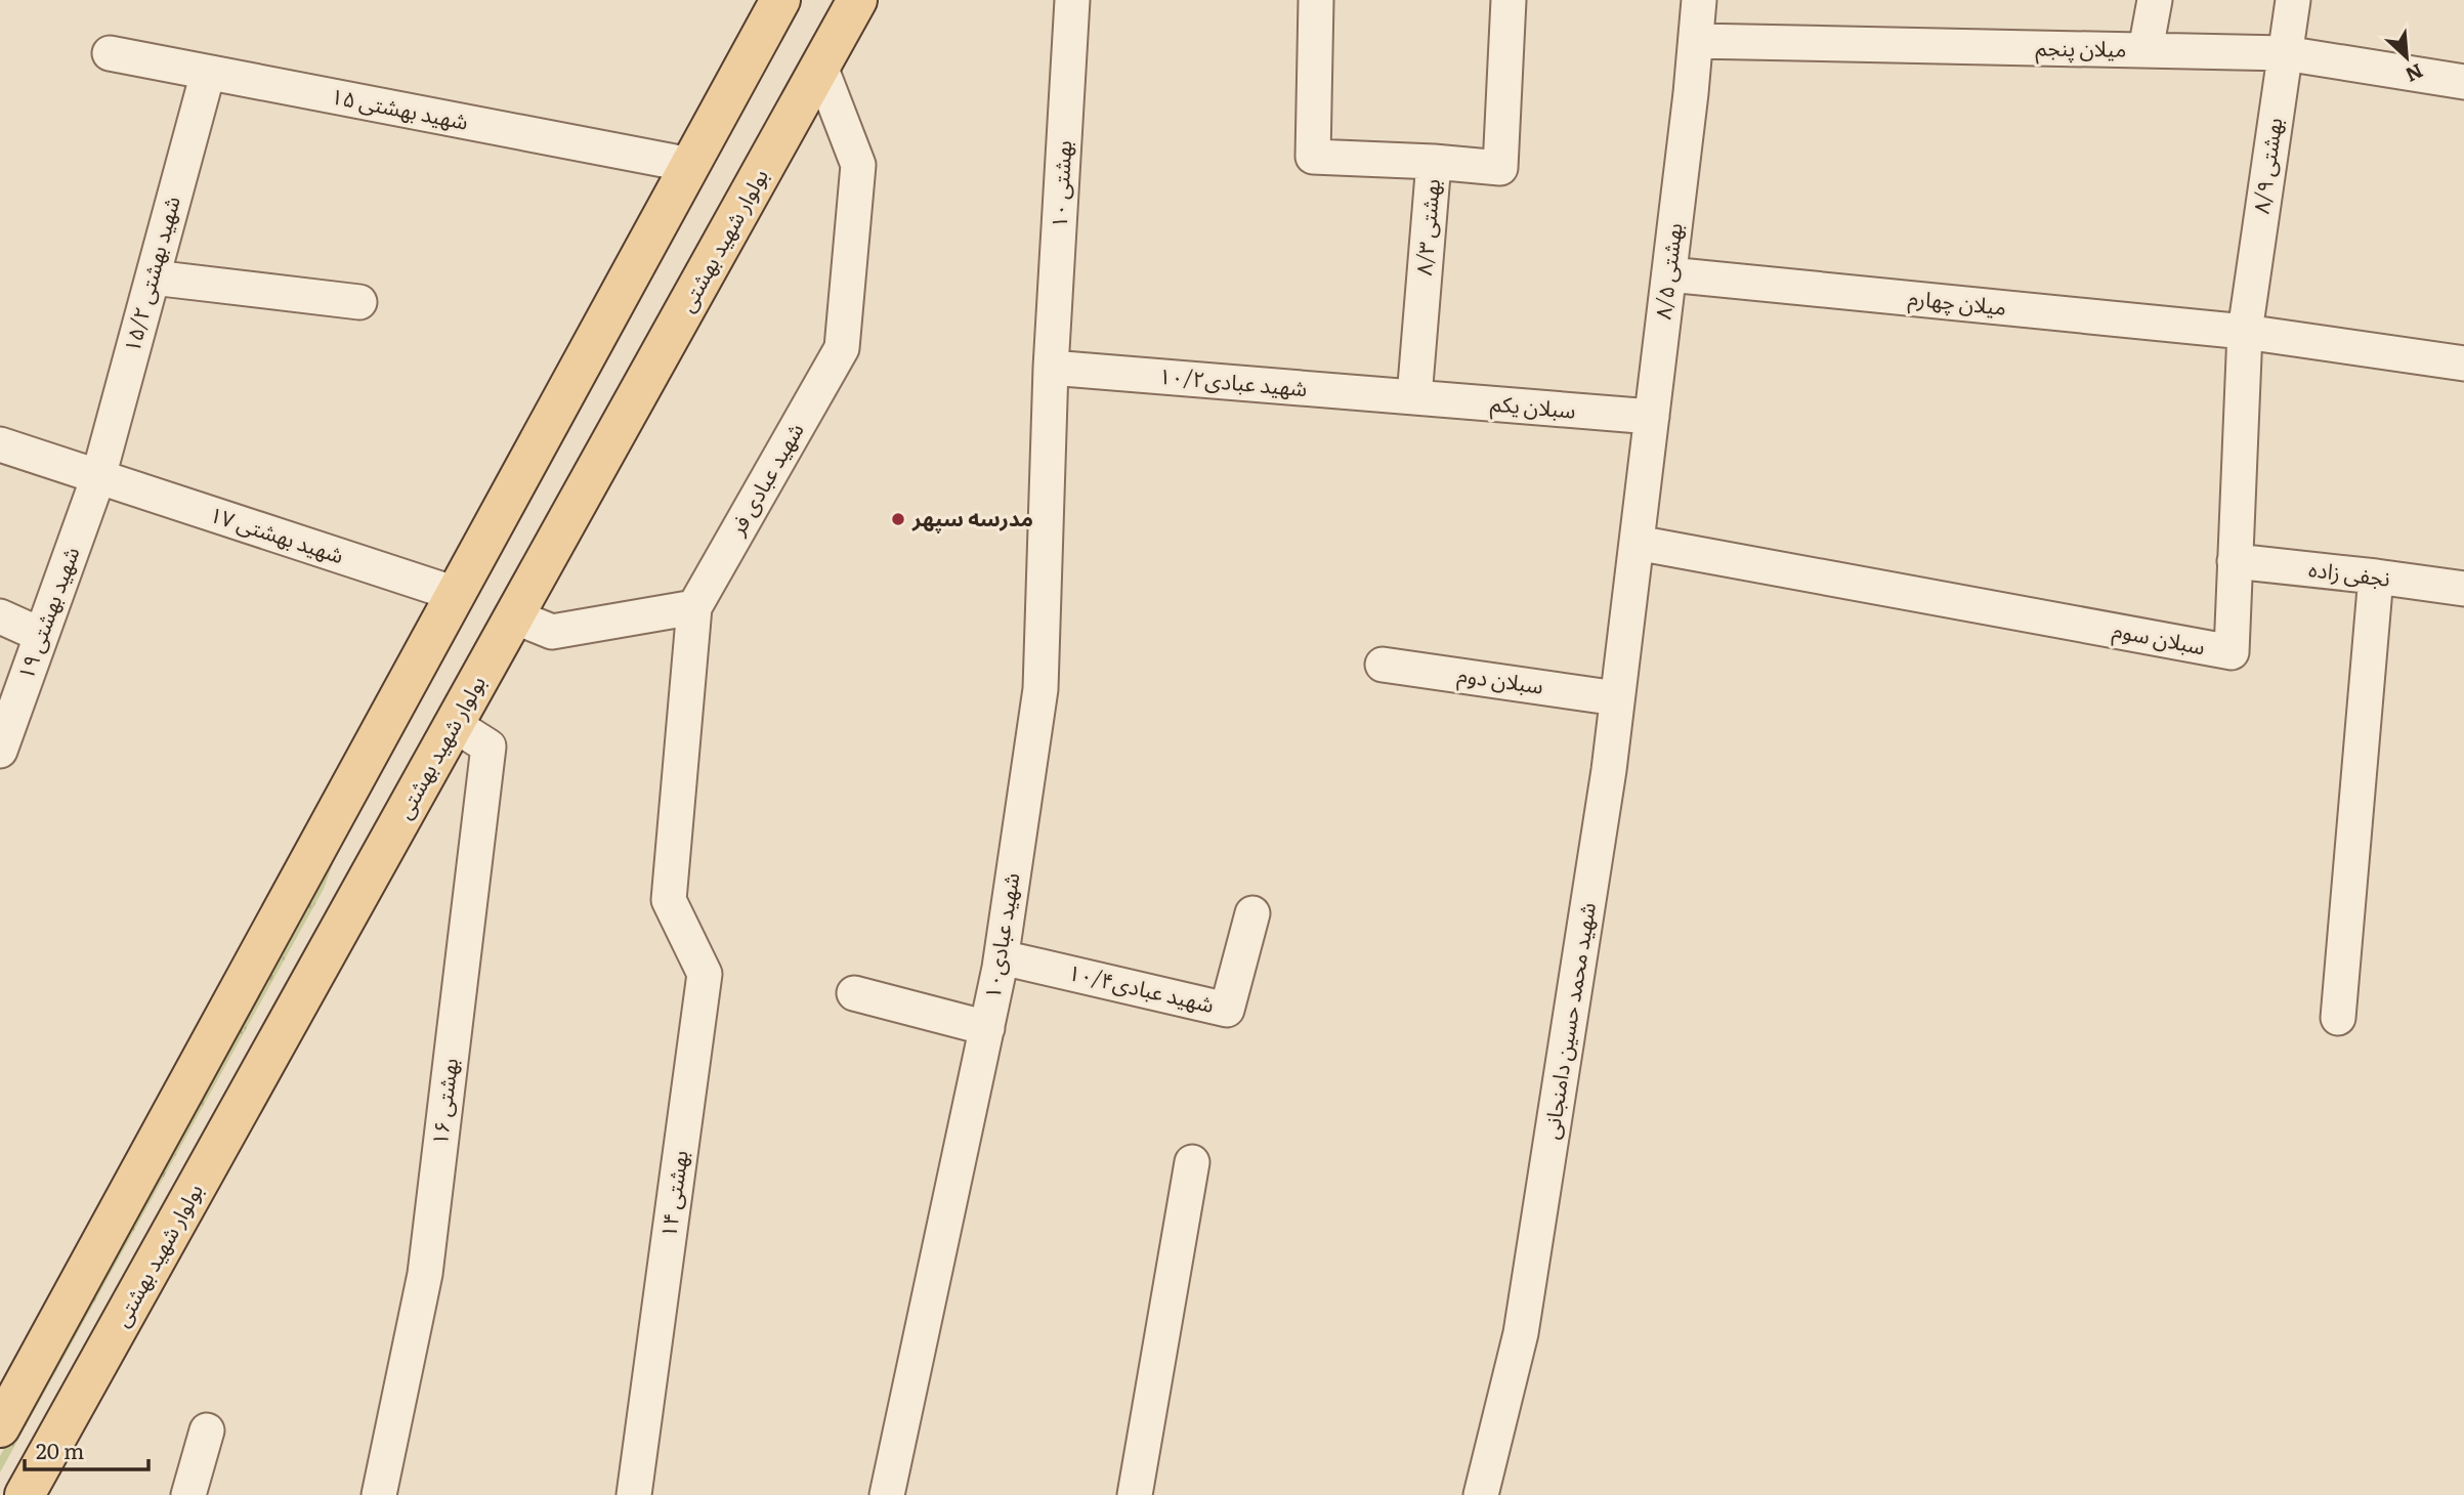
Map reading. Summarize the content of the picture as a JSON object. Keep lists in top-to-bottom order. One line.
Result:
{"streets":{"main road":["بولوار شهید بهشتی"],"street":["میلان پنجم","شهید بهشتی ۱۵","بهشتی ۸/۹","بهشتی ۱۰","بهشتی ۸/۳","بهشتی ۸/۵","شهید بهشتی ۱۵/۲","میلان چهارم","شهید عبادی۱۰/۲","سبلان یکم","شهید عبادی فر","شهید بهشتی ۱۷","نجفی زاده","شهید بهشتی ۱۹","سبلان سوم","سبلان دوم","شهید عبادی۱۰","شهید عبادی۱۰/۴","شهید محمد حسین دامنجانی","بهشتی ۱۶","بهشتی ۱۴"]},"crossings":[["میلان پنجم","بهشتی ۸/۹"],["میلان پنجم","بهشتی ۸/۵"],["شهید بهشتی ۱۵","شهید بهشتی ۱۵/۲"],["بهشتی ۸/۹","میلان چهارم"],["بهشتی ۸/۹","سبلان سوم"],["بهشتی ۱۰","شهید عبادی۱۰/۲"],["بهشتی ۱۰","شهید عبادی۱۰"],["بهشتی ۸/۳","شهید عبادی۱۰/۲"],["بهشتی ۸/۳","سبلان یکم"],["بولوار شهید بهشتی","شهید عبادی فر"],["بولوار شهید بهشتی","بهشتی ۱۶"],["بهشتی ۸/۵","میلان چهارم"],["بهشتی ۸/۵","سبلان یکم"],["بهشتی ۸/۵","سبلان سوم"],["بهشتی ۸/۵","شهید محمد حسین دامنجانی"],["شهید بهشتی ۱۵/۲","شهید بهشتی ۱۷"],["شهید بهشتی ۱۵/۲","شهید بهشتی ۱۹"],["میلان چهارم","سبلان سوم"],["شهید عبادی۱۰/۲","سبلان یکم"],["شهید عبادی۱۰/۲","شهید عبادی۱۰"],["شهید عبادی فر","بهشتی ۱۴"],["شهید بهشتی ۱۷","شهید بهشتی ۱۹"],["نجفی زاده","سبلان سوم"],["سبلان سوم","شهید محمد حسین دامنجانی"],["سبلان دوم","شهید محمد حسین دامنجانی"],["شهید عبادی۱۰","شهید عبادی۱۰/۴"]],"places":["مدرسه سپهر"],"scale_bar":"20 m","north":"bottom right"}
